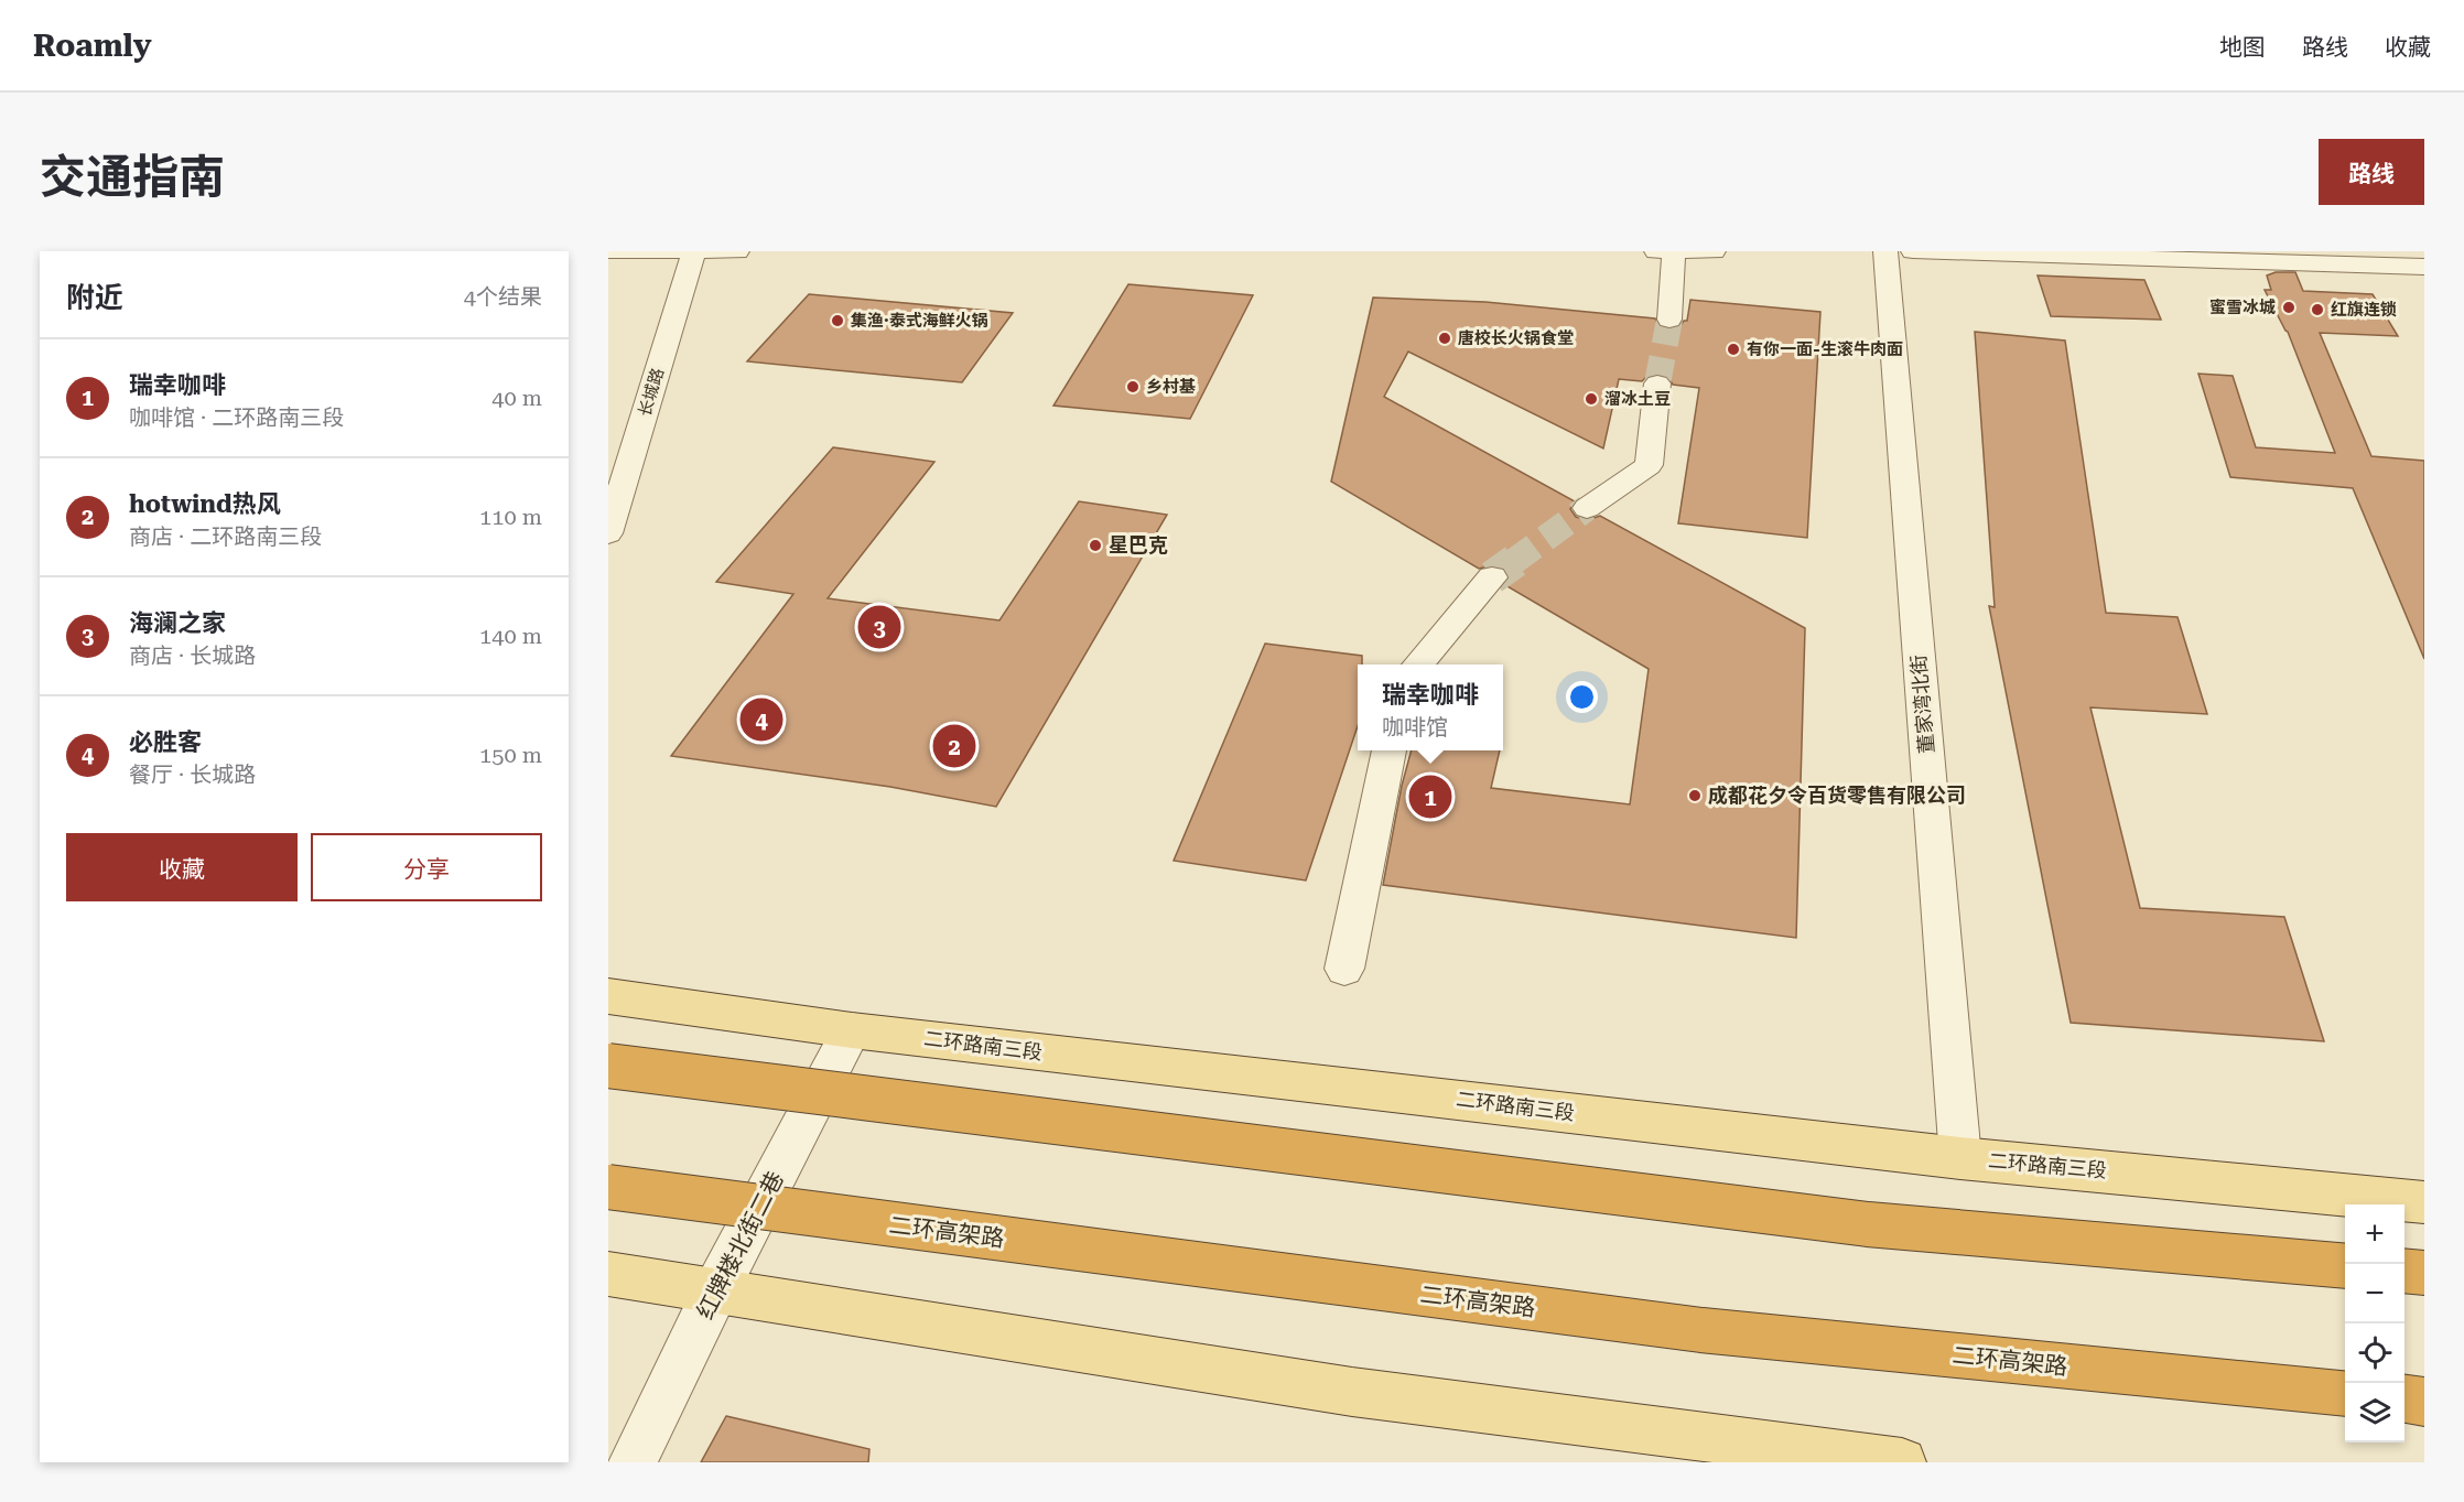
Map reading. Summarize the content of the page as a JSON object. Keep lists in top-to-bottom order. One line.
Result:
{"streets":{"highway":["二环高架路"],"main road":["二环路南三段"],"street":["长城路","董家湾北街","红牌楼北街二巷"]},"crossings":[["董家湾北街","二环路南三段"],["二环路南三段","红牌楼北街二巷"]],"places":["蜜雪冰城","红旗连锁","集渔·泰式海鲜火锅","唐校长火锅食堂","有你一面-生滚牛肉面","乡村基","溜冰土豆","星巴克","成都花夕令百货零售有限公司"],"page":{"header":"Roamly","nav":["地图","路线","收藏"],"title":"交通指南","buttons":["路线",["收藏","分享"]],"heading":["附近","4个结果"],"list":[{"mark":"1","name":"瑞幸咖啡","note":"咖啡馆 · 二环路南三段","value":"40 m"},{"mark":"2","name":"hotwind热风","note":"商店 · 二环路南三段","value":"110 m"},{"mark":"3","name":"海澜之家","note":"商店 · 长城路","value":"140 m"},{"mark":"4","name":"必胜客","note":"餐厅 · 长城路","value":"150 m"}],"pins":["3","4","2","1"],"popup":["瑞幸咖啡","咖啡馆"],"map_buttons":["+","−"]}}
